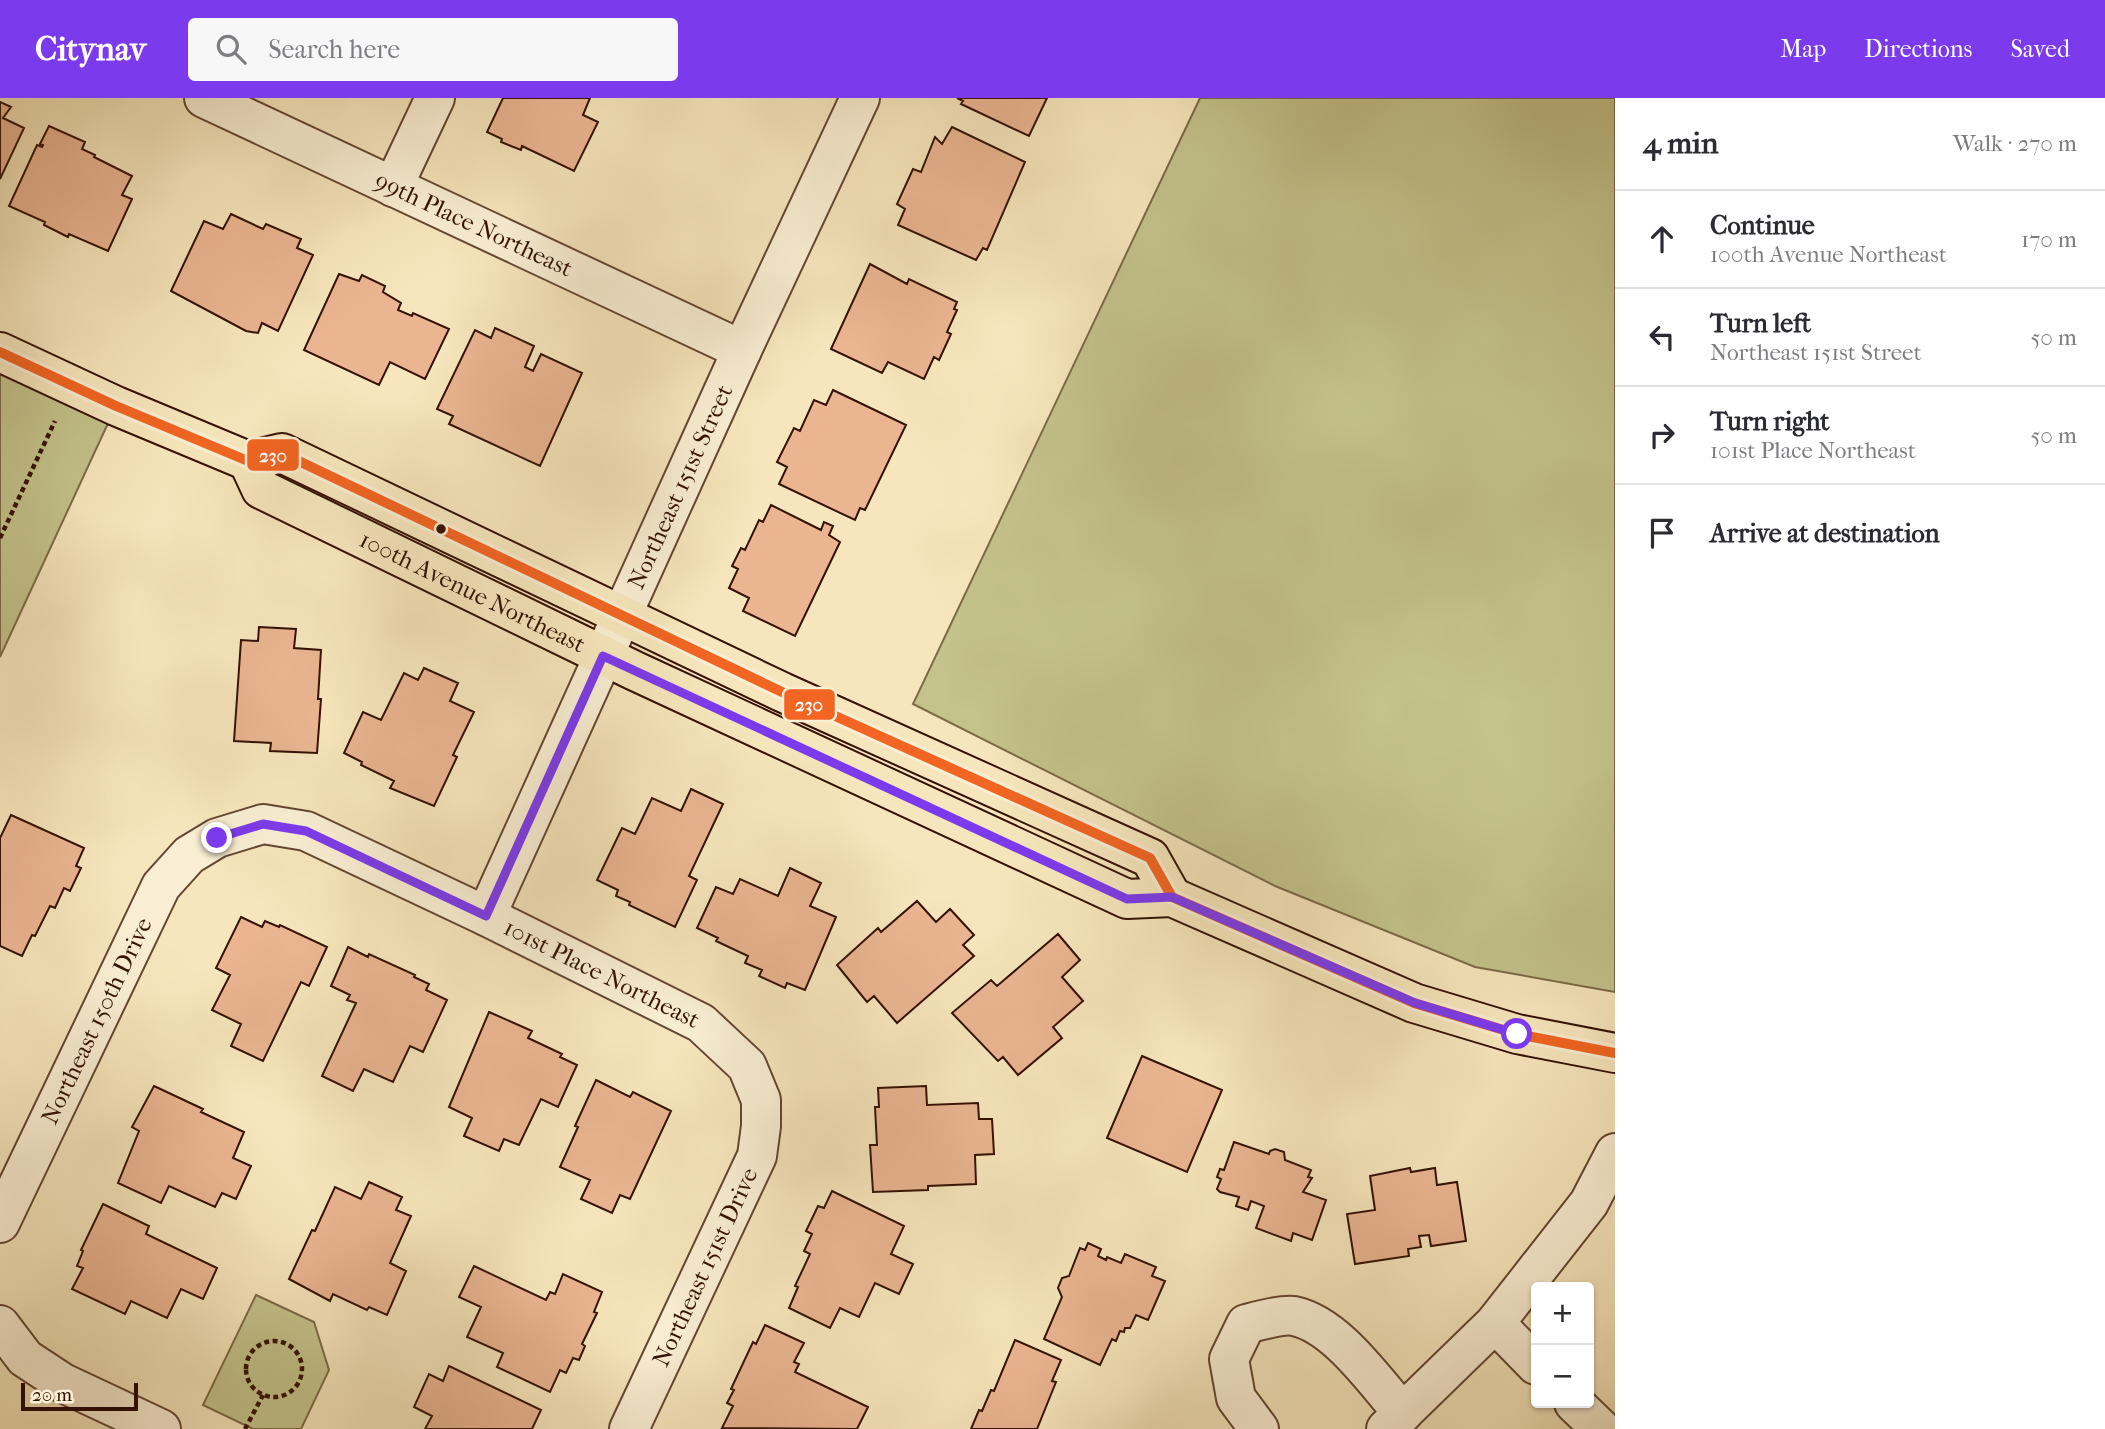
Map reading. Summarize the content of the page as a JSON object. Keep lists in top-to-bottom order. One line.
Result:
{"streets":{"main road":["100th Avenue Northeast"],"street":["99th Place Northeast","Northeast 151st Street","101st Place Northeast","Northeast 150th Drive","Northeast 151st Drive"]},"crossings":[["99th Place Northeast","Northeast 151st Street"],["Northeast 151st Street","100th Avenue Northeast"],["Northeast 151st Street","101st Place Northeast"],["101st Place Northeast","Northeast 150th Drive"],["101st Place Northeast","Northeast 151st Drive"]],"lines":["transit line 230"],"scale_bar":"20 m","page":{"header":"Citynav","search":"Search here","nav":["Map","Directions","Saved"],"heading":["4 min","Walk · 270 m"],"list":[["Continue","100th Avenue Northeast","170 m"],["Turn left","Northeast 151st Street","50 m"],["Turn right","101st Place Northeast","50 m"],"Arrive at destination"],"map_buttons":["+","−"],"scale":"20 m"}}
